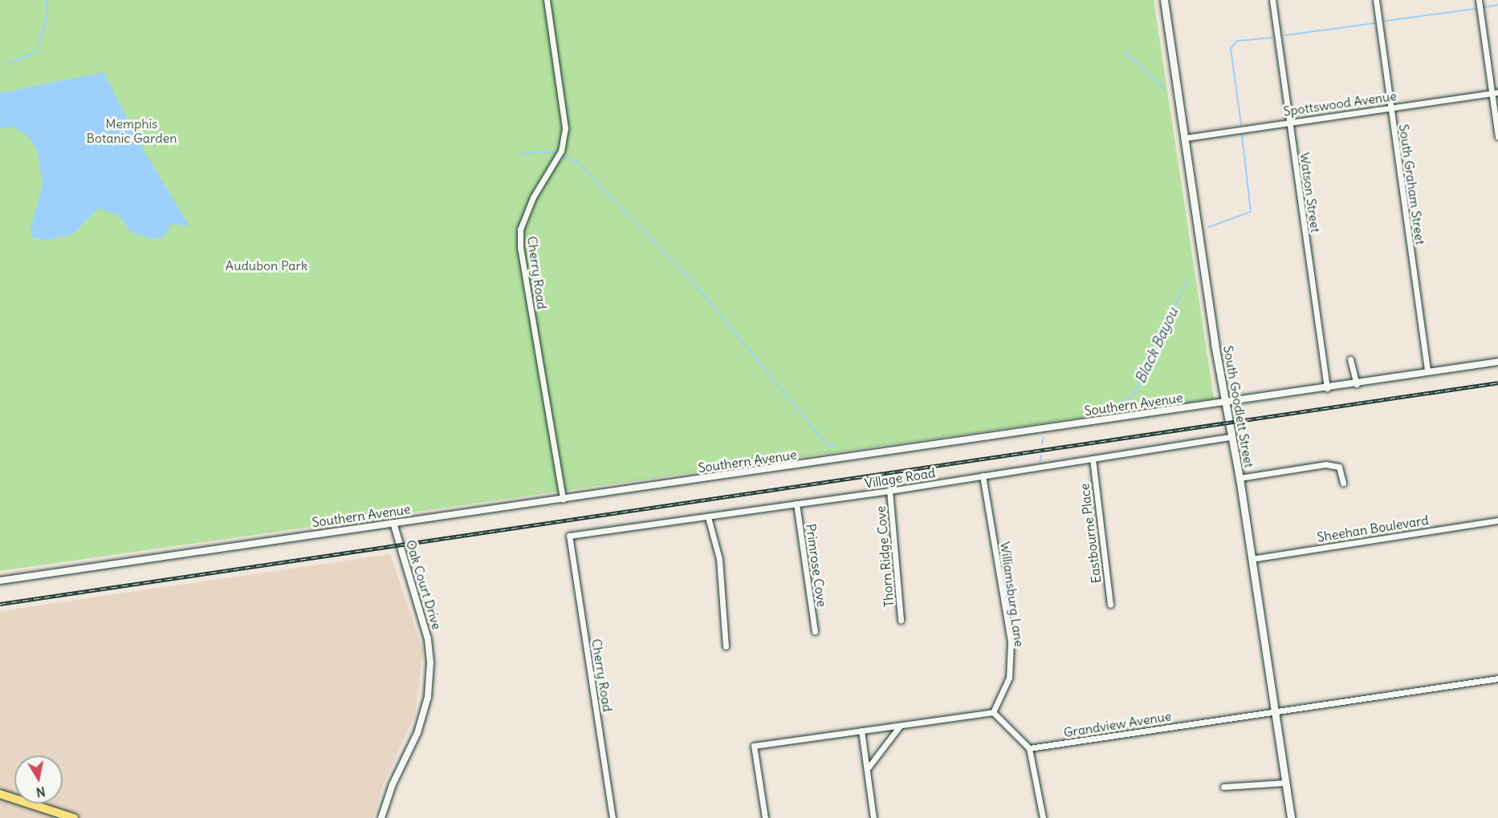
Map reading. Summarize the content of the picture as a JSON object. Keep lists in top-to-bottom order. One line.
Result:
{"streets":{"main road":["South Goodlett Street"],"street":["Spottswood Avenue","South Graham Street","Watson Street","Cherry Road","Southern Avenue","Village Road","Sheehan Boulevard","Eastbourne Place","Thorn Ridge Cove","Primrose Cove","Oak Court Drive","Williamsburg Lane","Grandview Avenue"]},"crossings":[["Spottswood Avenue","South Graham Street"],["Spottswood Avenue","Watson Street"],["Spottswood Avenue","South Goodlett Street"],["South Graham Street","Southern Avenue"],["Watson Street","Southern Avenue"],["Cherry Road","Southern Avenue"],["Cherry Road","Village Road"],["Southern Avenue","South Goodlett Street"],["Southern Avenue","Oak Court Drive"],["South Goodlett Street","Village Road"],["South Goodlett Street","Sheehan Boulevard"],["South Goodlett Street","Grandview Avenue"],["Village Road","Eastbourne Place"],["Village Road","Thorn Ridge Cove"],["Village Road","Primrose Cove"],["Village Road","Williamsburg Lane"]],"water":["Black Bayou"],"parks":["Memphis Botanic Garden","Audubon Park"],"north":"bottom"}
